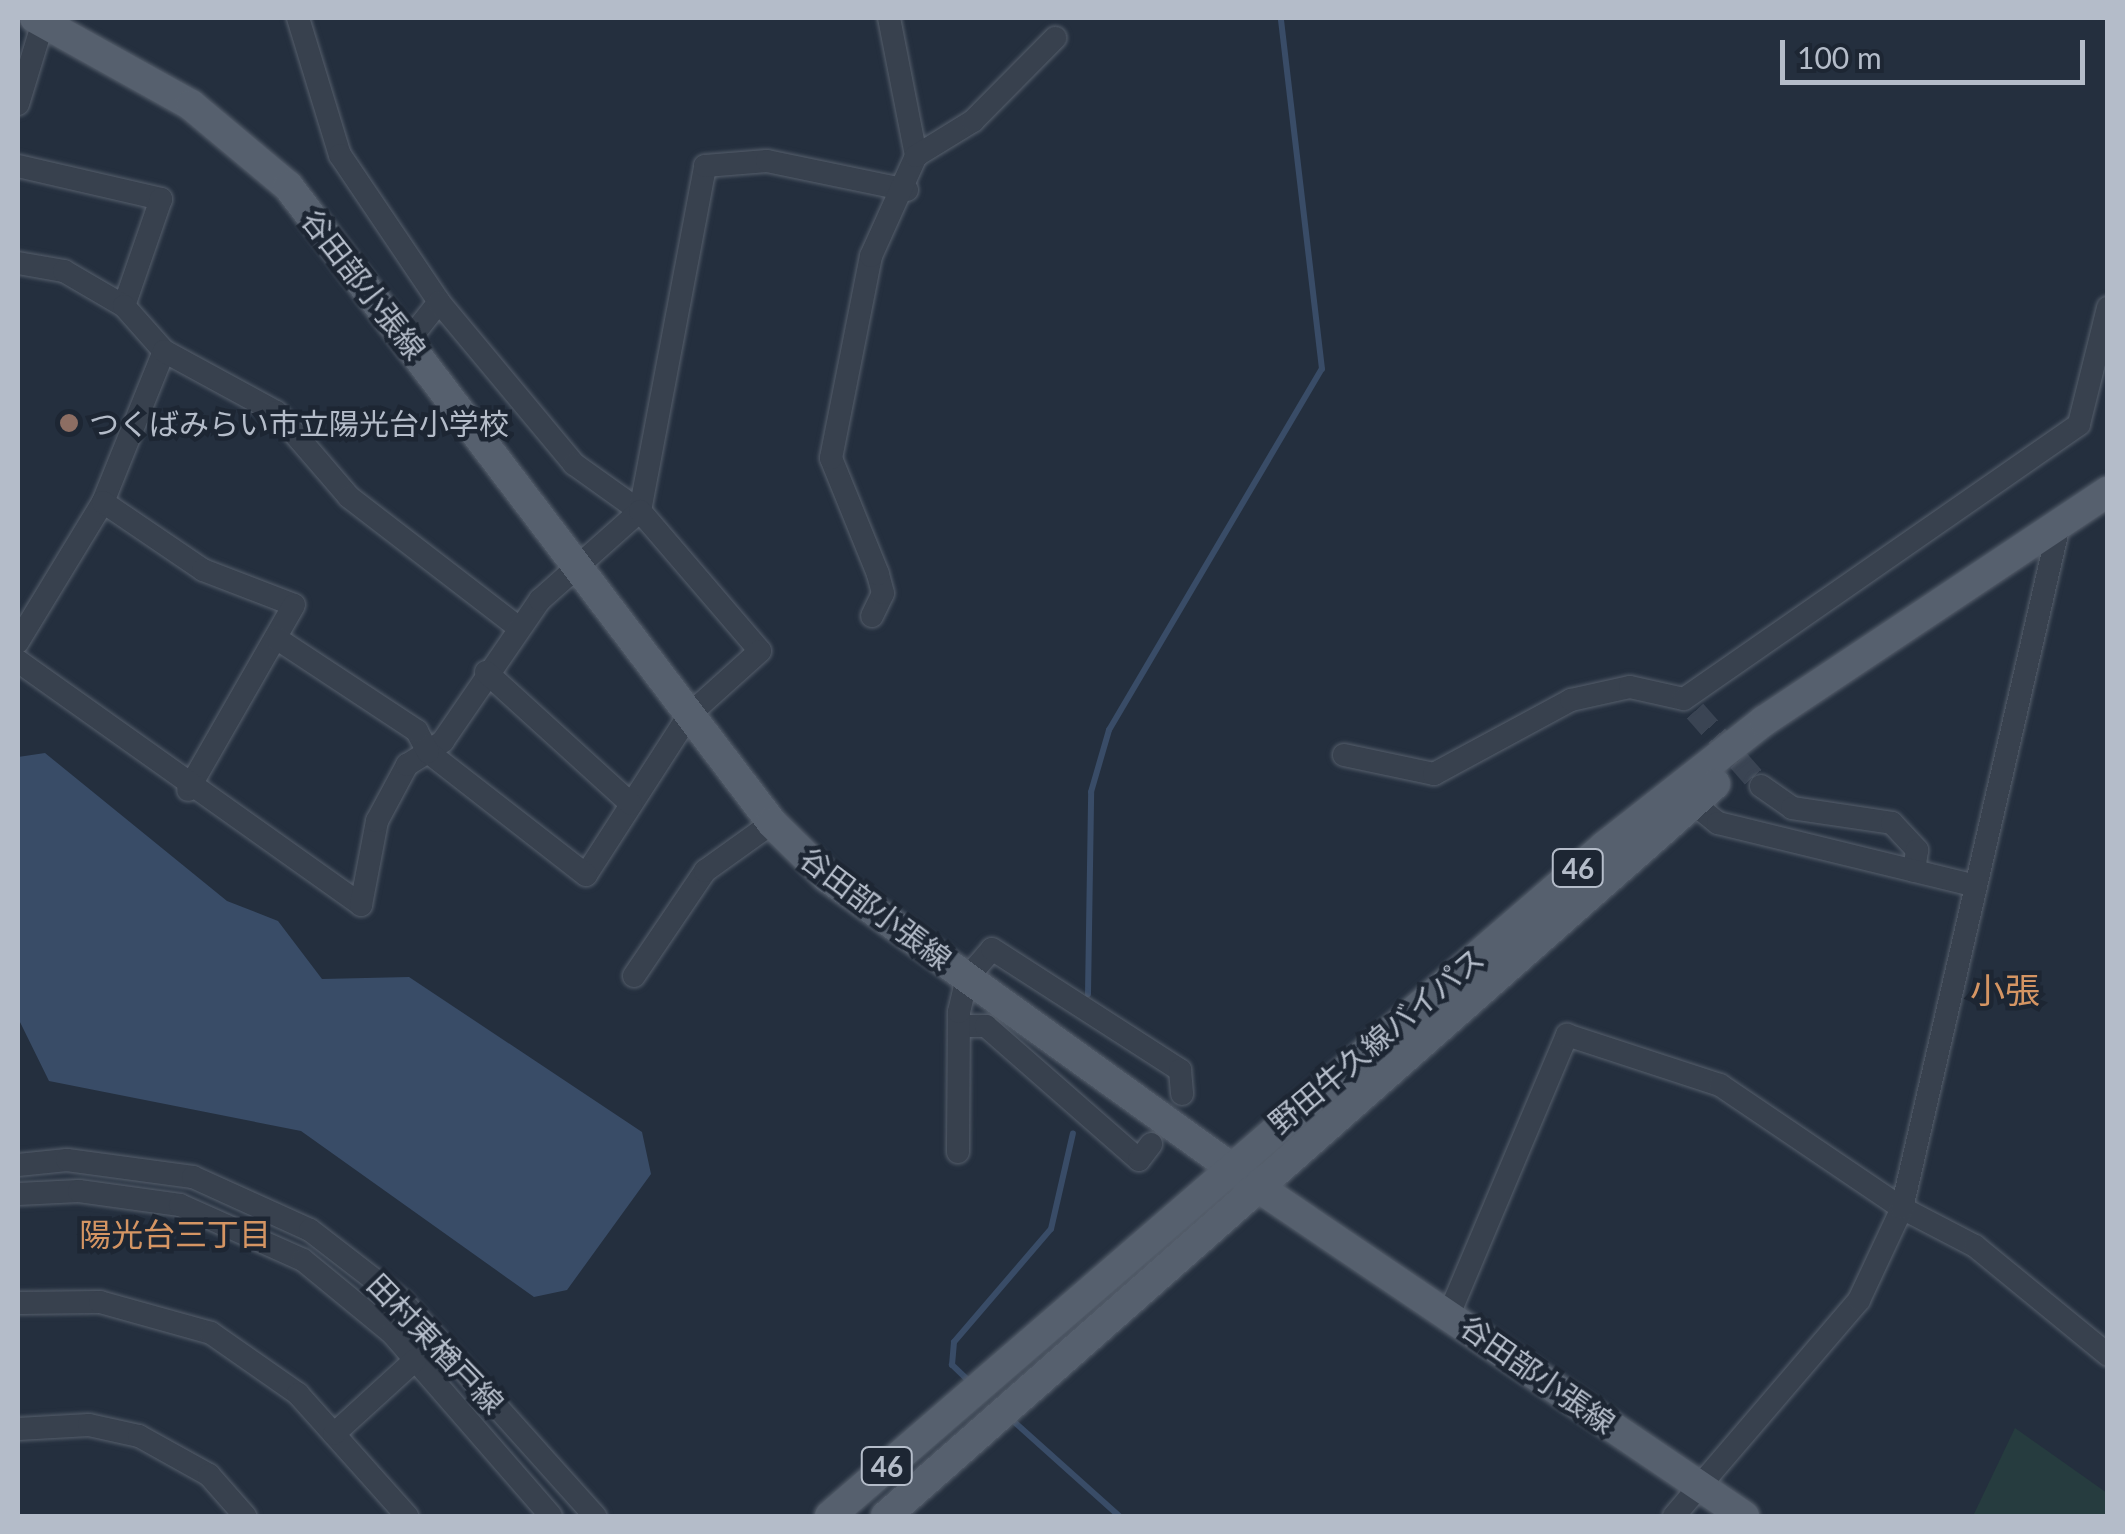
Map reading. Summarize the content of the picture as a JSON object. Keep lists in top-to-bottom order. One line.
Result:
{"streets":{"main road":["谷田部小張線","46","野田牛久線バイパス"],"street":["田村東楢戸線"]},"crossings":[["谷田部小張線","野田牛久線バイパス"]],"districts":["小張","陽光台三丁目"],"places":["つくばみらい市立陽光台小学校"],"scale_bar":"100 m"}
